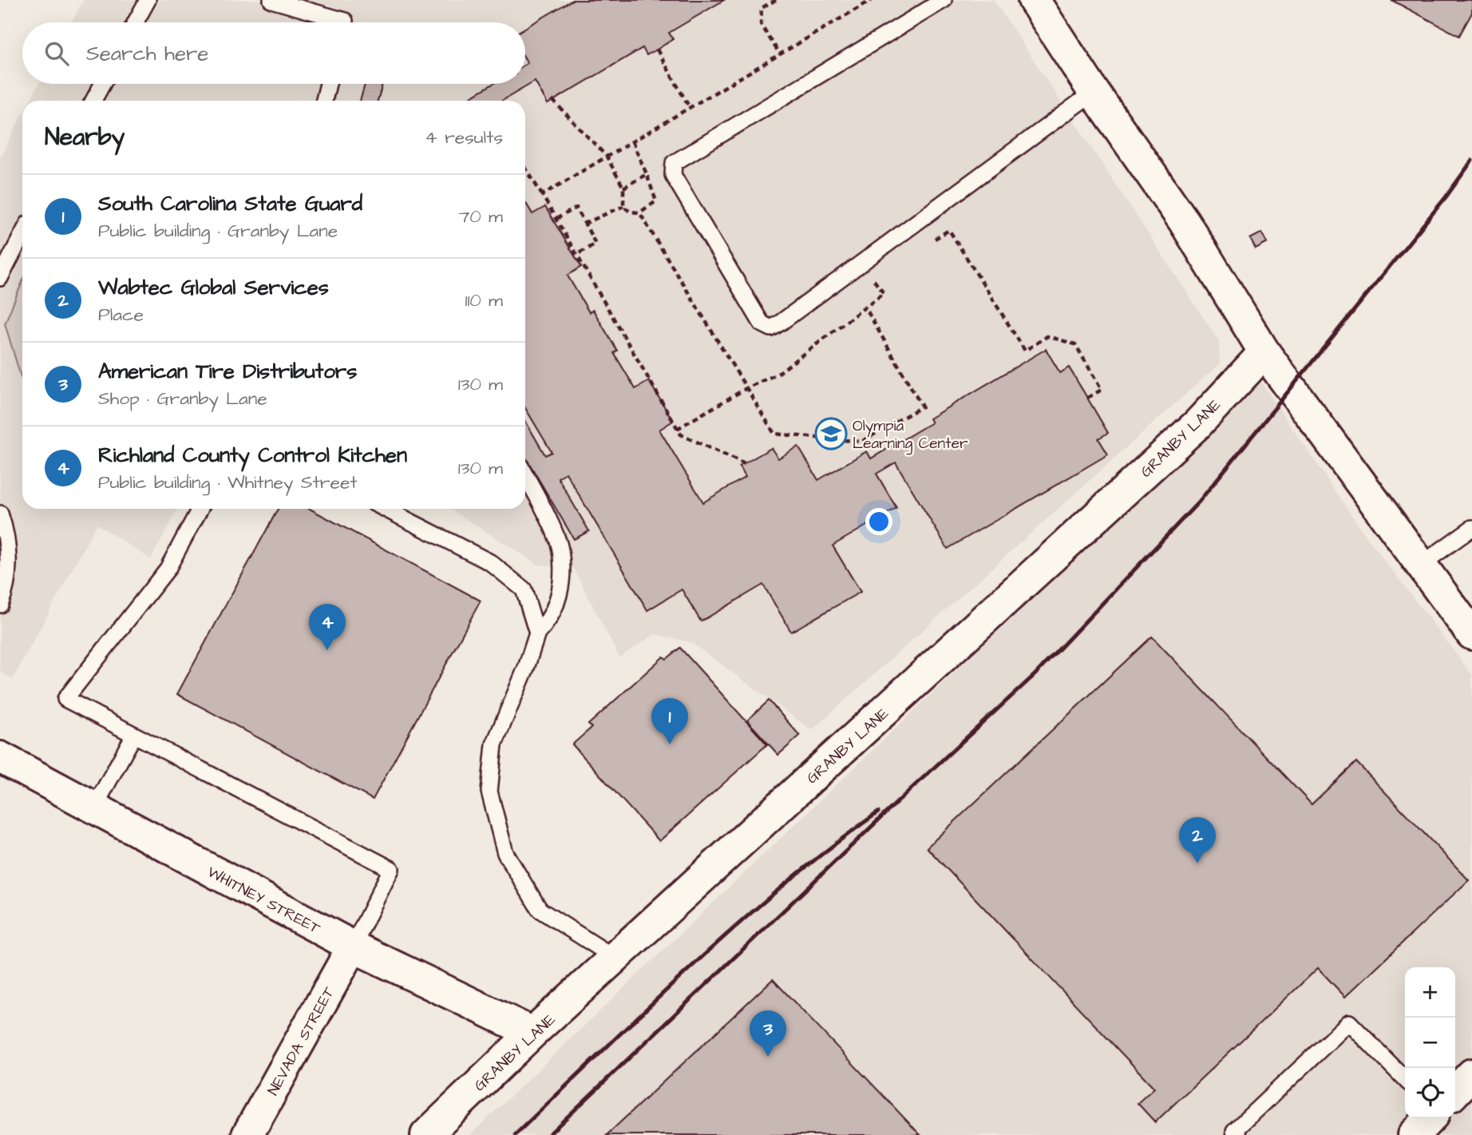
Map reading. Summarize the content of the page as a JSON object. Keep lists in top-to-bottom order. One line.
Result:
{"streets":{"street":["GRANBY LANE","WHITNEY STREET","NEVADA STREET"]},"crossings":[["GRANBY LANE","WHITNEY STREET"],["WHITNEY STREET","NEVADA STREET"]],"places":{"school or university":["Olympia Learning Center"]},"page":{"search":"Search here","heading":["Nearby","4 results"],"list":[{"mark":"1","name":"South Carolina State Guard","note":"Public building · Granby Lane","value":"70 m"},{"mark":"2","name":"Wabtec Global Services","note":"Place","value":"110 m"},{"mark":"3","name":"American Tire Distributors","note":"Shop · Granby Lane","value":"130 m"},{"mark":"4","name":"Richland County Control Kitchen","note":"Public building · Whitney Street","value":"130 m"}],"pins":["4","1","2","3"],"map_buttons":["+","−"]}}
